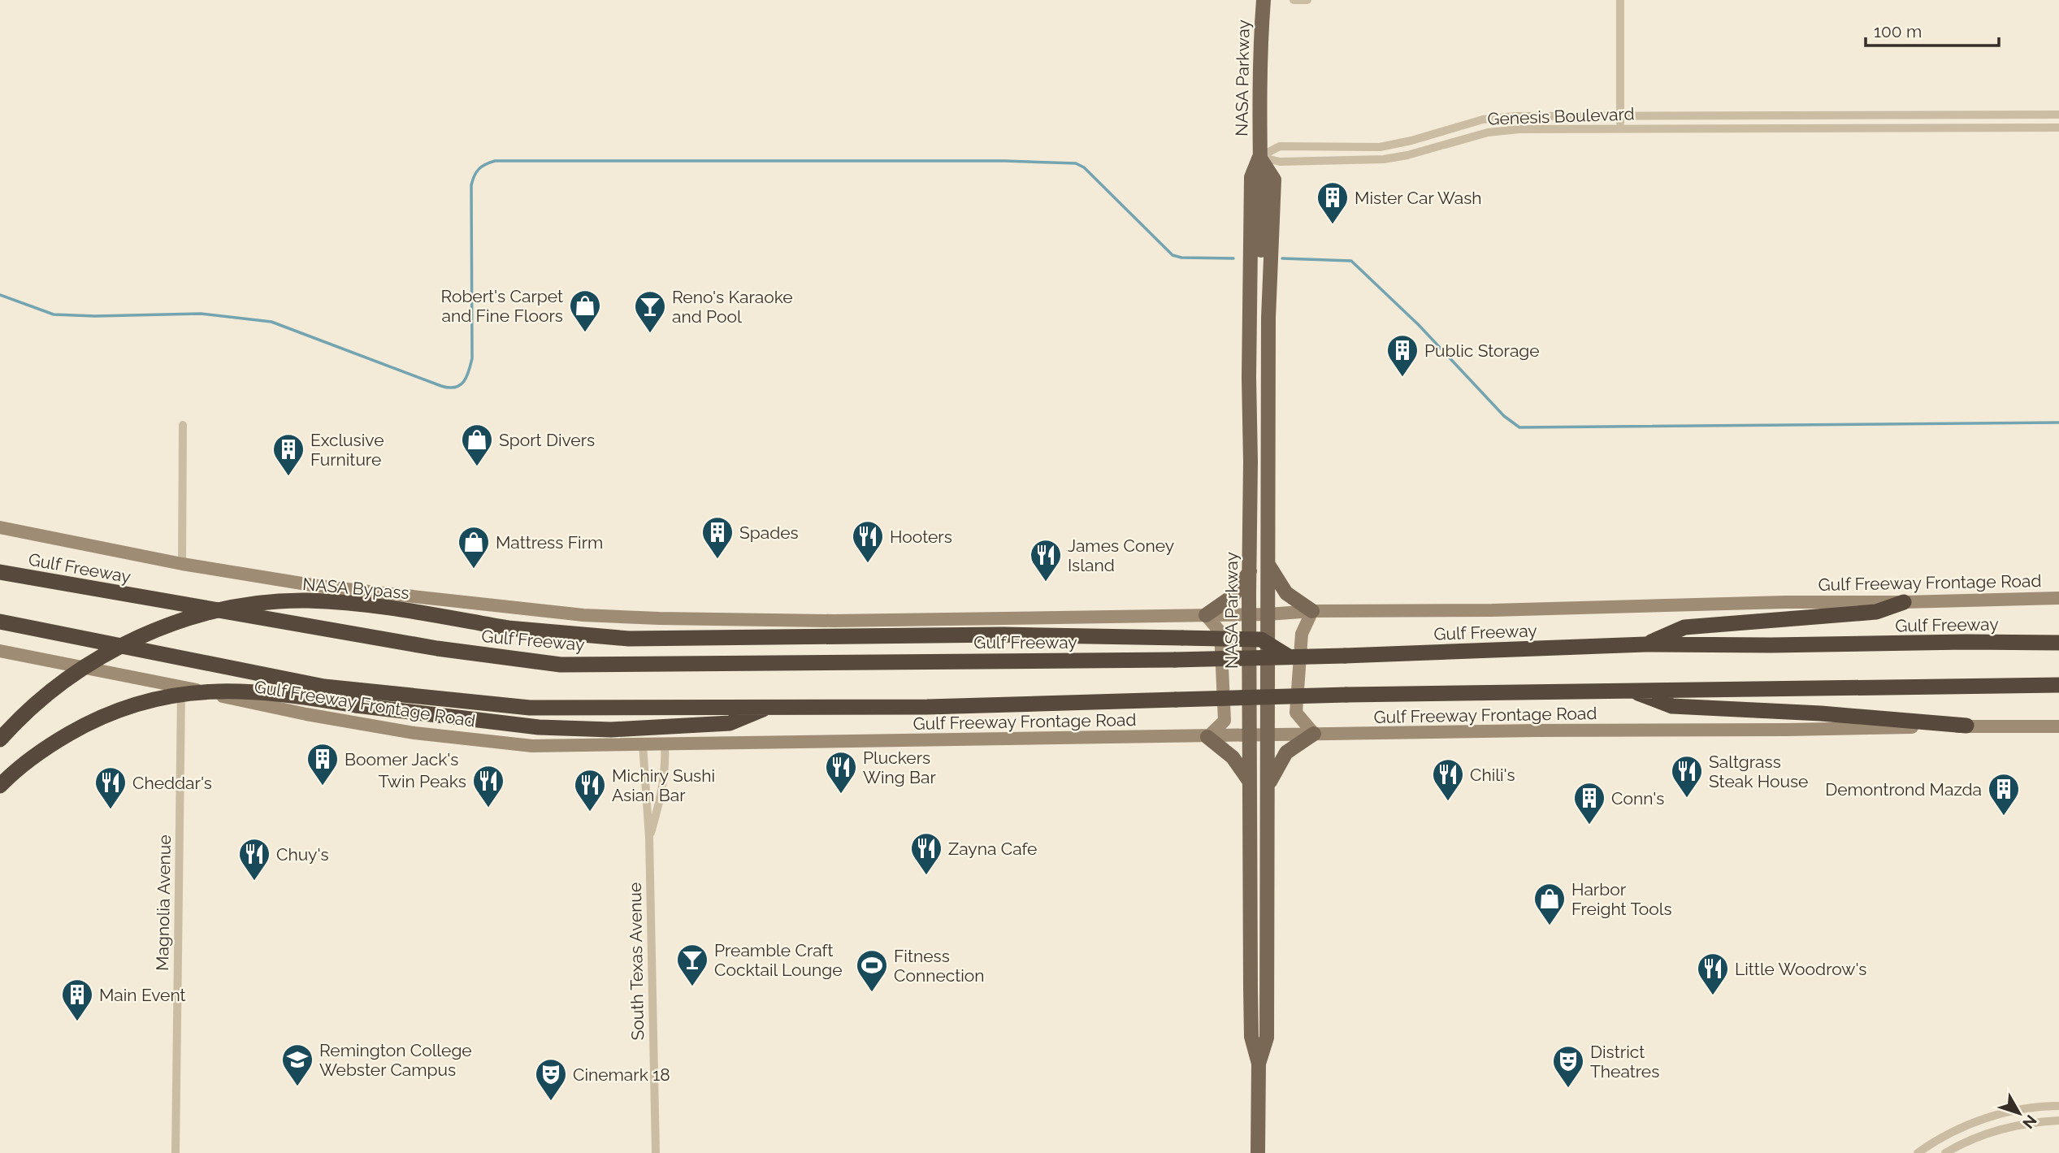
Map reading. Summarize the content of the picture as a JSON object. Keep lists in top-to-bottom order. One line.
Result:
{"streets":{"highway":["Gulf Freeway","NASA Bypass"],"main road":["NASA Parkway","Gulf Freeway Frontage Road"],"street":["Genesis Boulevard","Magnolia Avenue","South Texas Avenue"]},"crossings":[["NASA Parkway","Genesis Boulevard"],["NASA Parkway","Gulf Freeway Frontage Road"],["Gulf Freeway","NASA Bypass"],["Gulf Freeway Frontage Road","Magnolia Avenue"],["Gulf Freeway Frontage Road","South Texas Avenue"]],"places":{"building":["Mister Car Wash","Public Storage","Exclusive Furniture","Spades","Boomer Jack's","Demontrond Mazda","Conn's","Main Event"],"shop":["Robert's Carpet and Fine Floors","Sport Divers","Mattress Firm","Harbor Freight Tools"],"bar":["Reno's Karaoke and Pool","Preamble Craft Cocktail Lounge"],"restaurant":["Hooters","James Coney Island","Pluckers Wing Bar","Saltgrass Steak House","Chili's","Twin Peaks","Cheddar's","Michiry Sushi Asian Bar","Zayna Cafe","Chuy's","Little Woodrow's"],"sports":["Fitness Connection"],"school or university":["Remington College Webster Campus"],"theatre":["District Theatres","Cinemark 18"]},"scale_bar":"100 m","north":"bottom right"}
